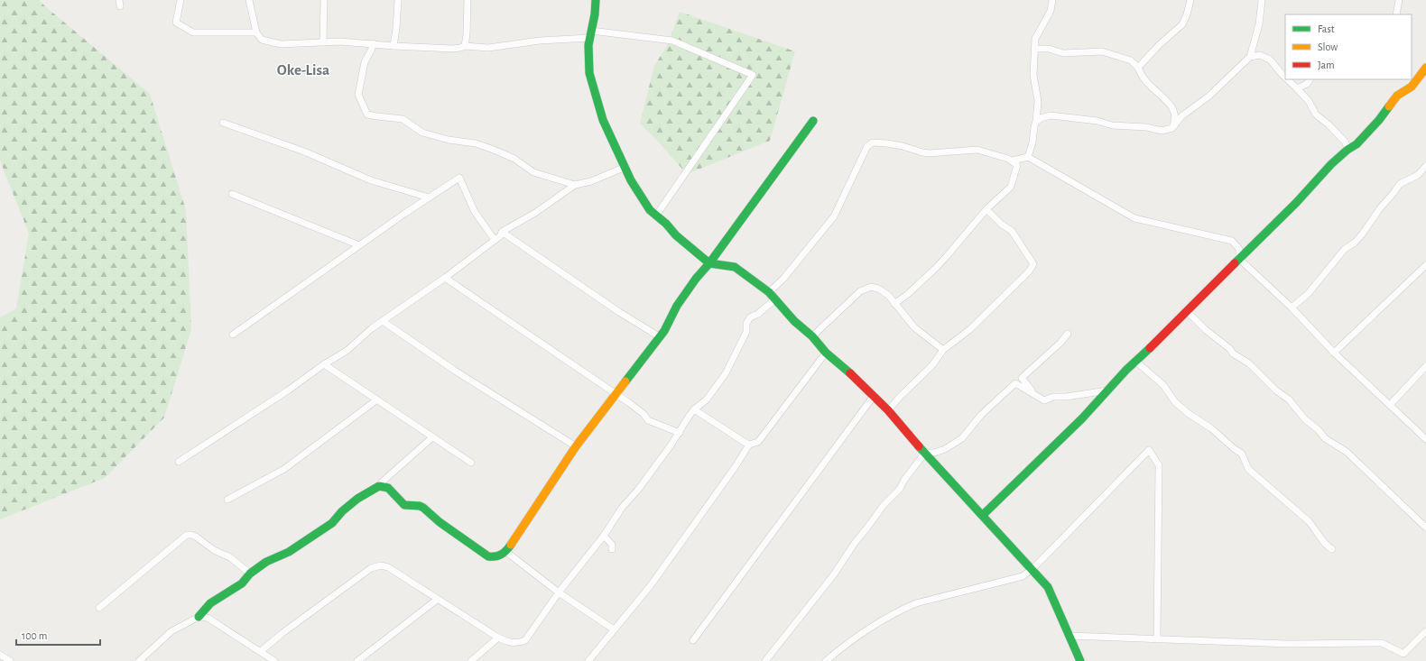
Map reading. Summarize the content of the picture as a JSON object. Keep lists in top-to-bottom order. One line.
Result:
{"districts":["Oke-Lisa"],"legend":["Fast","Slow","Jam"],"scale_bar":"100 m"}
